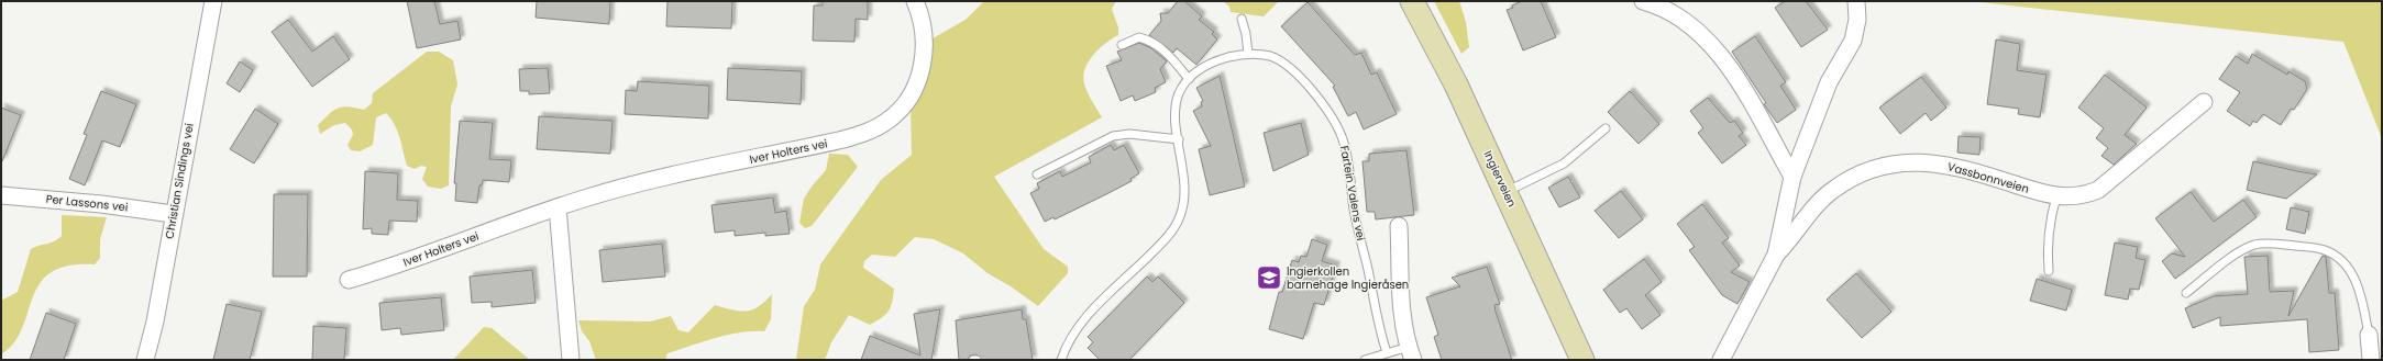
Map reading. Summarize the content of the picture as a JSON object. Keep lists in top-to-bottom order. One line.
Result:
{"streets":{"main road":["Ingierveien"],"street":["Iver Holters vei","Vassbonnveien","Christian Sindings vei","Per Lassons vei"],"lane":["Fartein Valens vei"]},"crossings":[["Christian Sindings vei","Per Lassons vei"]],"places":{"school or university":["Ingierkollen barnehage Ingieråsen"]}}
